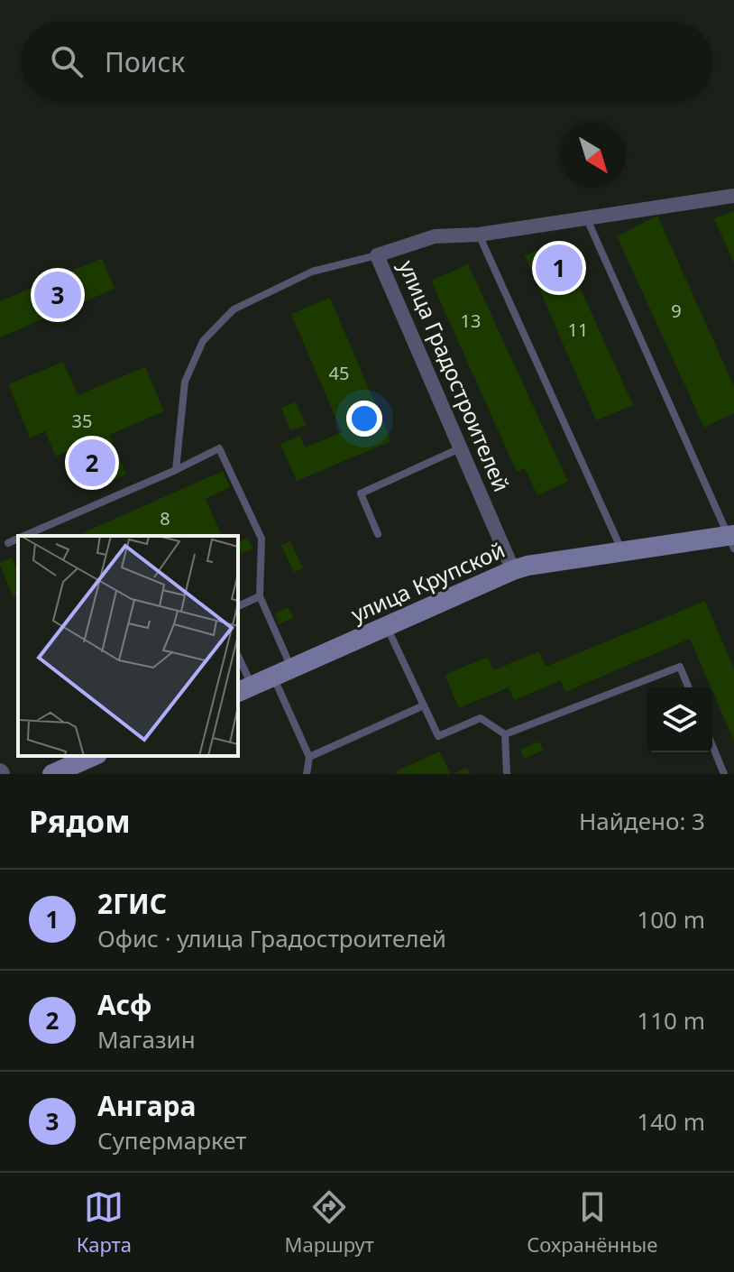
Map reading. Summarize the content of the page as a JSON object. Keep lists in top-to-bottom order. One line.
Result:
{"streets":{"main road":["улица Крупской"],"street":["улица Градостроителей"]},"crossings":[["улица Градостроителей","улица Крупской"]],"house_numbers":["9","13","11","45","35","8"],"north":"bottom right","page":{"search":"Поиск","pins":["1","3","2"],"heading":["Рядом","Найдено: 3"],"list":[{"mark":"1","name":"2ГИС","note":"Офис · улица Градостроителей","value":"100 m"},{"mark":"2","name":"Асф","note":"Магазин","value":"110 m"},{"mark":"3","name":"Ангара","note":"Супермаркет","value":"140 m"}],"nav":["Карта","Маршрут","Сохранённые"]}}
